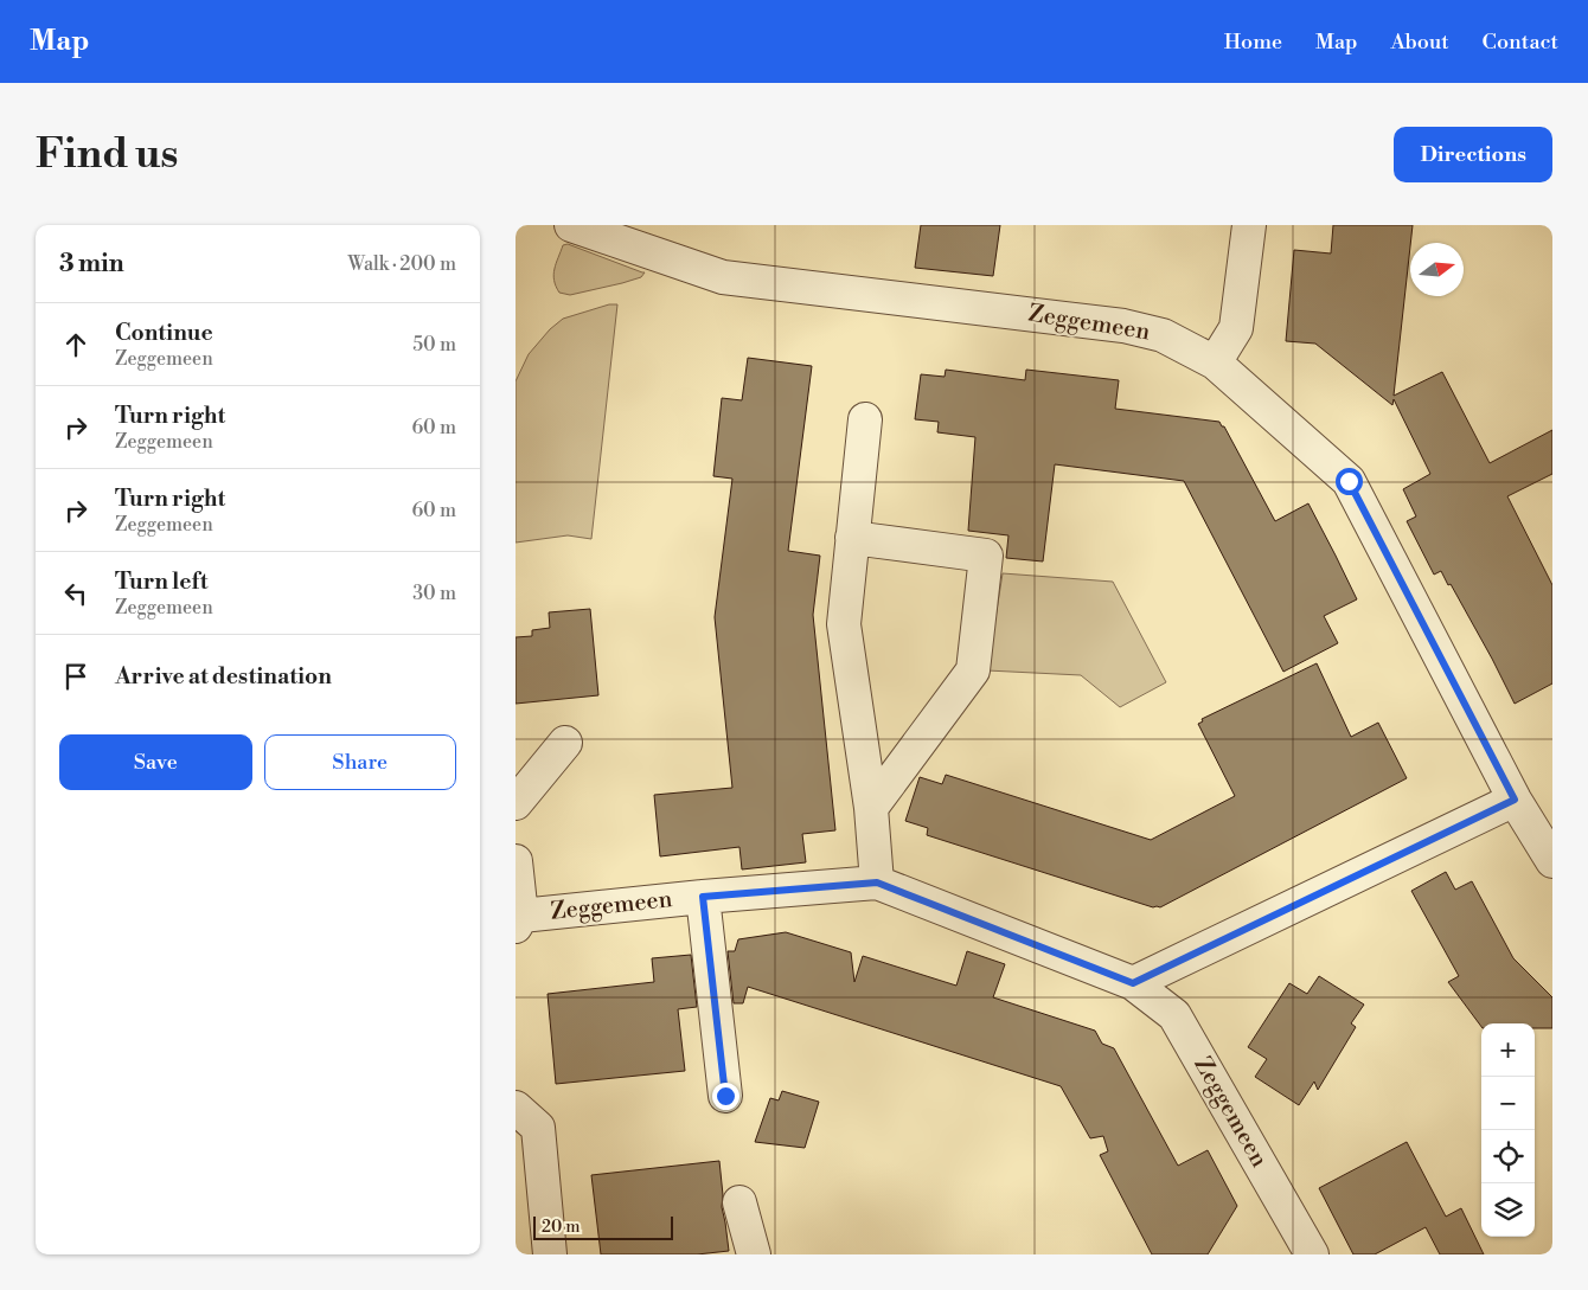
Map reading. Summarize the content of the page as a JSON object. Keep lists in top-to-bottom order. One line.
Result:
{"streets":{"street":["Zeggemeen"]},"scale_bar":"20 m","north":"right","page":{"header":"Map","nav":["Home","Map","About","Contact"],"buttons":["Directions",["Save","Share"]],"title":"Find us","heading":["3 min","Walk · 200 m"],"list":[["Continue","Zeggemeen","50 m"],["Turn right","Zeggemeen","60 m"],["Turn right","Zeggemeen","60 m"],["Turn left","Zeggemeen","30 m"],"Arrive at destination"],"map_buttons":["+","−"],"scale":"20 m"}}
